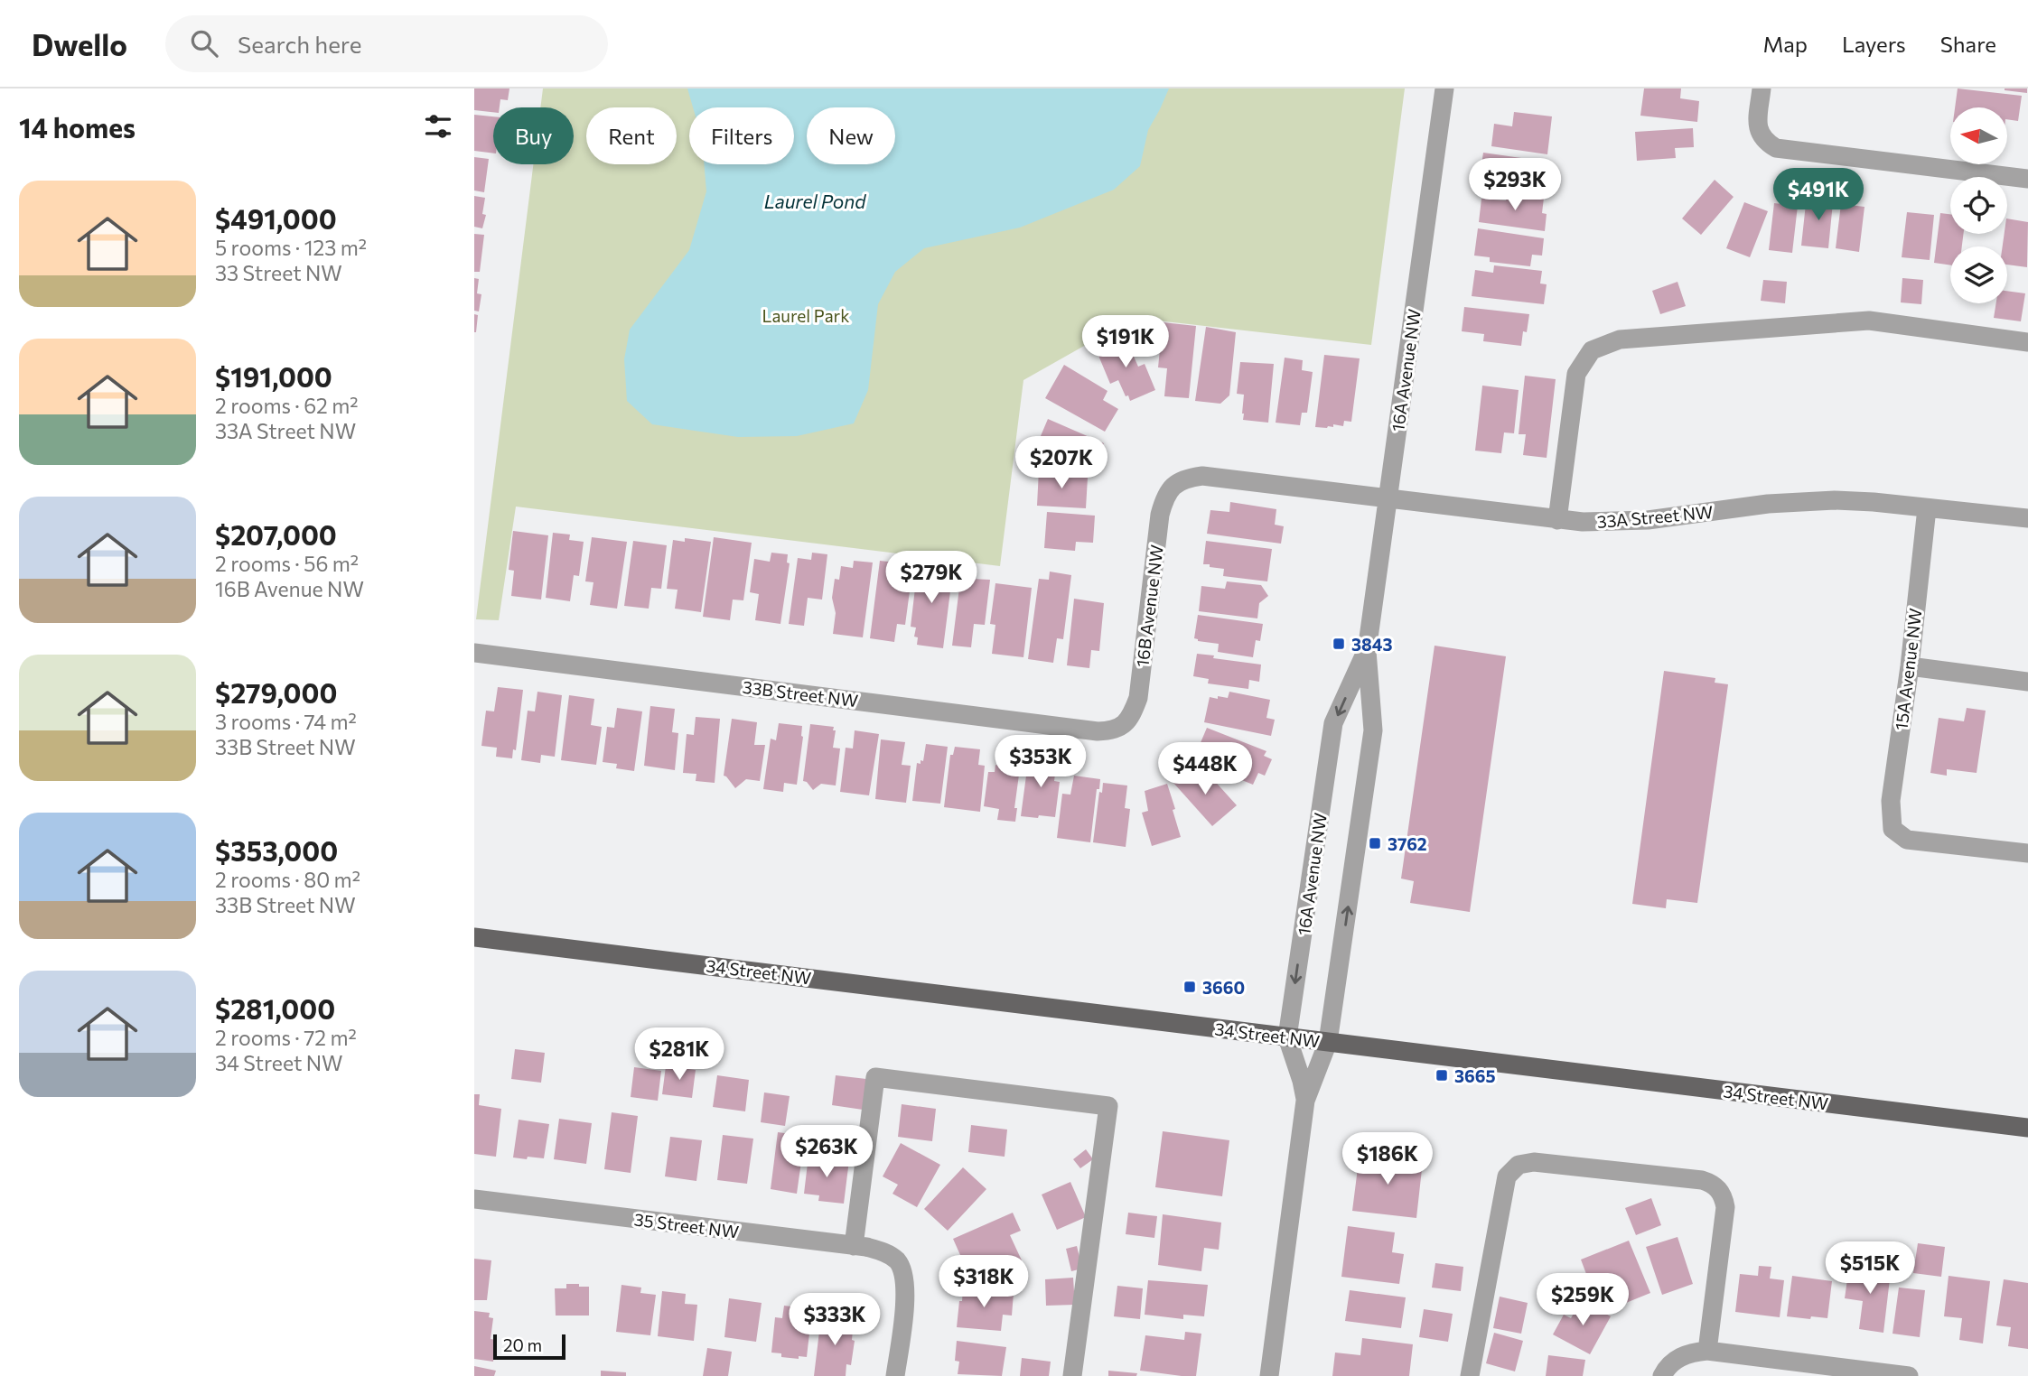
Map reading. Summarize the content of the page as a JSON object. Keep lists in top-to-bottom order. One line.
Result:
{"streets":{"main road":["34 Street NW"],"street":["16A Avenue NW","33A Street NW","16B Avenue NW","15A Avenue NW","33B Street NW","35 Street NW"]},"crossings":[["16A Avenue NW","33A Street NW"],["16A Avenue NW","34 Street NW"],["33A Street NW","16B Avenue NW"],["33A Street NW","15A Avenue NW"],["16B Avenue NW","33B Street NW"]],"water":["Laurel Pond"],"parks":["Laurel Park"],"places":{"transit":["3843","3762","3660","3665"]},"scale_bar":"20 m","north":"left","page":{"header":"Dwello","search":"Search here","nav":["Map","Layers","Share"],"heading":"14 homes","chip":["Buy","Rent","Filters","New"],"price":["$293K","$491K","$191K","$207K","$279K","$353K","$448K","$281K","$263K","$186K","$515K","$318K","$259K","$333K"],"list":[{"name":"$491,000","note":"5 rooms · 123 m² · 33 Street NW"},{"name":"$191,000","note":"2 rooms · 62 m² · 33A Street NW"},{"name":"$207,000","note":"2 rooms · 56 m² · 16B Avenue NW"},{"name":"$279,000","note":"3 rooms · 74 m² · 33B Street NW"},{"name":"$353,000","note":"2 rooms · 80 m² · 33B Street NW"},{"name":"$281,000","note":"2 rooms · 72 m² · 34 Street NW"}],"scale":"20 m"}}
